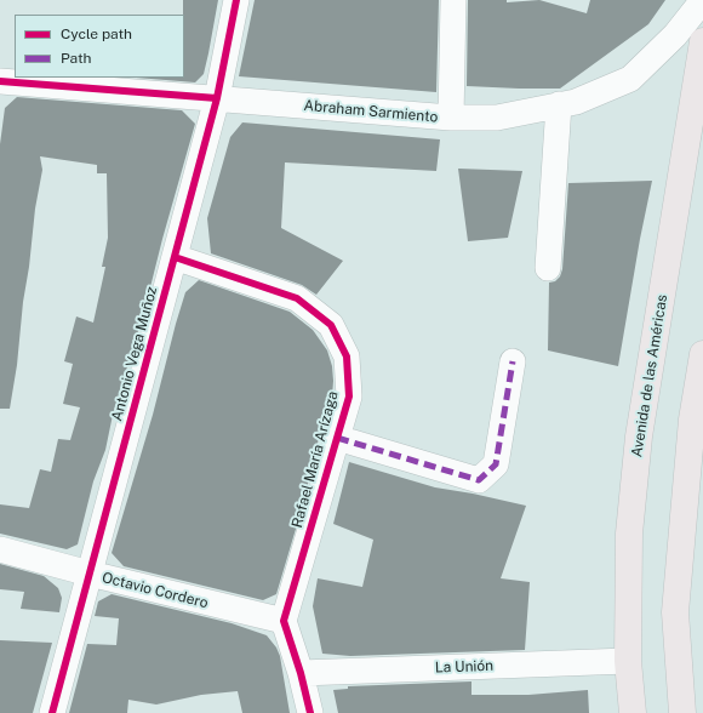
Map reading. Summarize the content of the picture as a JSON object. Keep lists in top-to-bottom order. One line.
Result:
{"streets":{"main road":["Avenida de las Américas"],"street":["Abraham Sarmiento","Antonio Vega Muñoz","Rafael María Arízaga","Octavio Cordero","La Unión"]},"crossings":[["Abraham Sarmiento","Antonio Vega Muñoz"],["Antonio Vega Muñoz","Rafael María Arízaga"],["Antonio Vega Muñoz","Octavio Cordero"],["Avenida de las Américas","La Unión"],["Rafael María Arízaga","Octavio Cordero"]],"legend":["Cycle path","Path"]}
